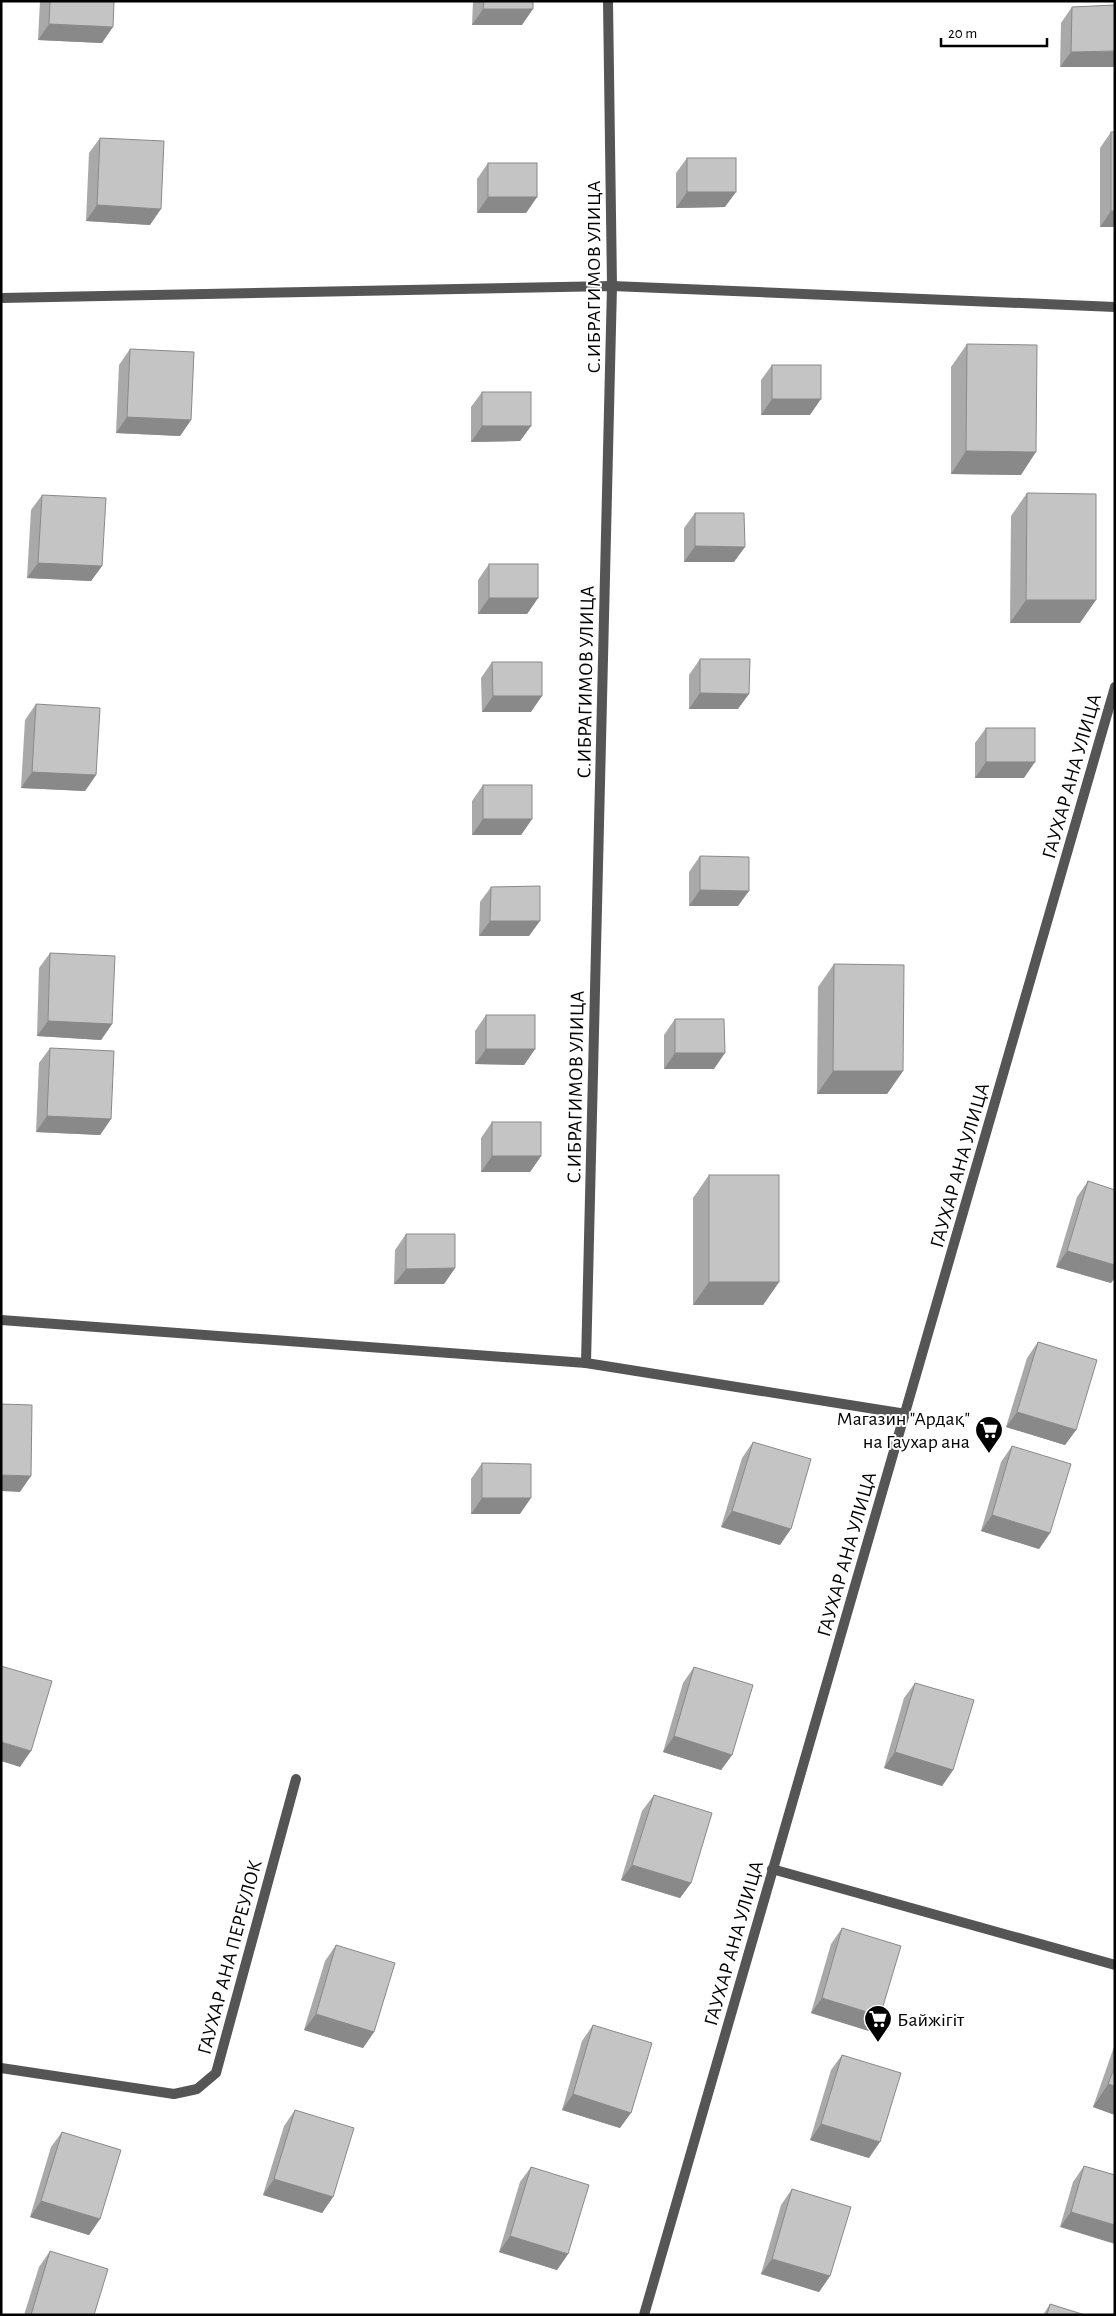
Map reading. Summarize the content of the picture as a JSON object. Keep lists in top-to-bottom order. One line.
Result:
{"streets":{"street":["С.ИБРАГИМОВ УЛИЦА","ГАУХАР АНА УЛИЦА","ГАУХАР АНА ПЕРЕУЛОК"]},"places":{"supermarket":["Магазин \"Ардақ\" на Гаухар ана","Байжігіт"]},"scale_bar":"20 m"}
